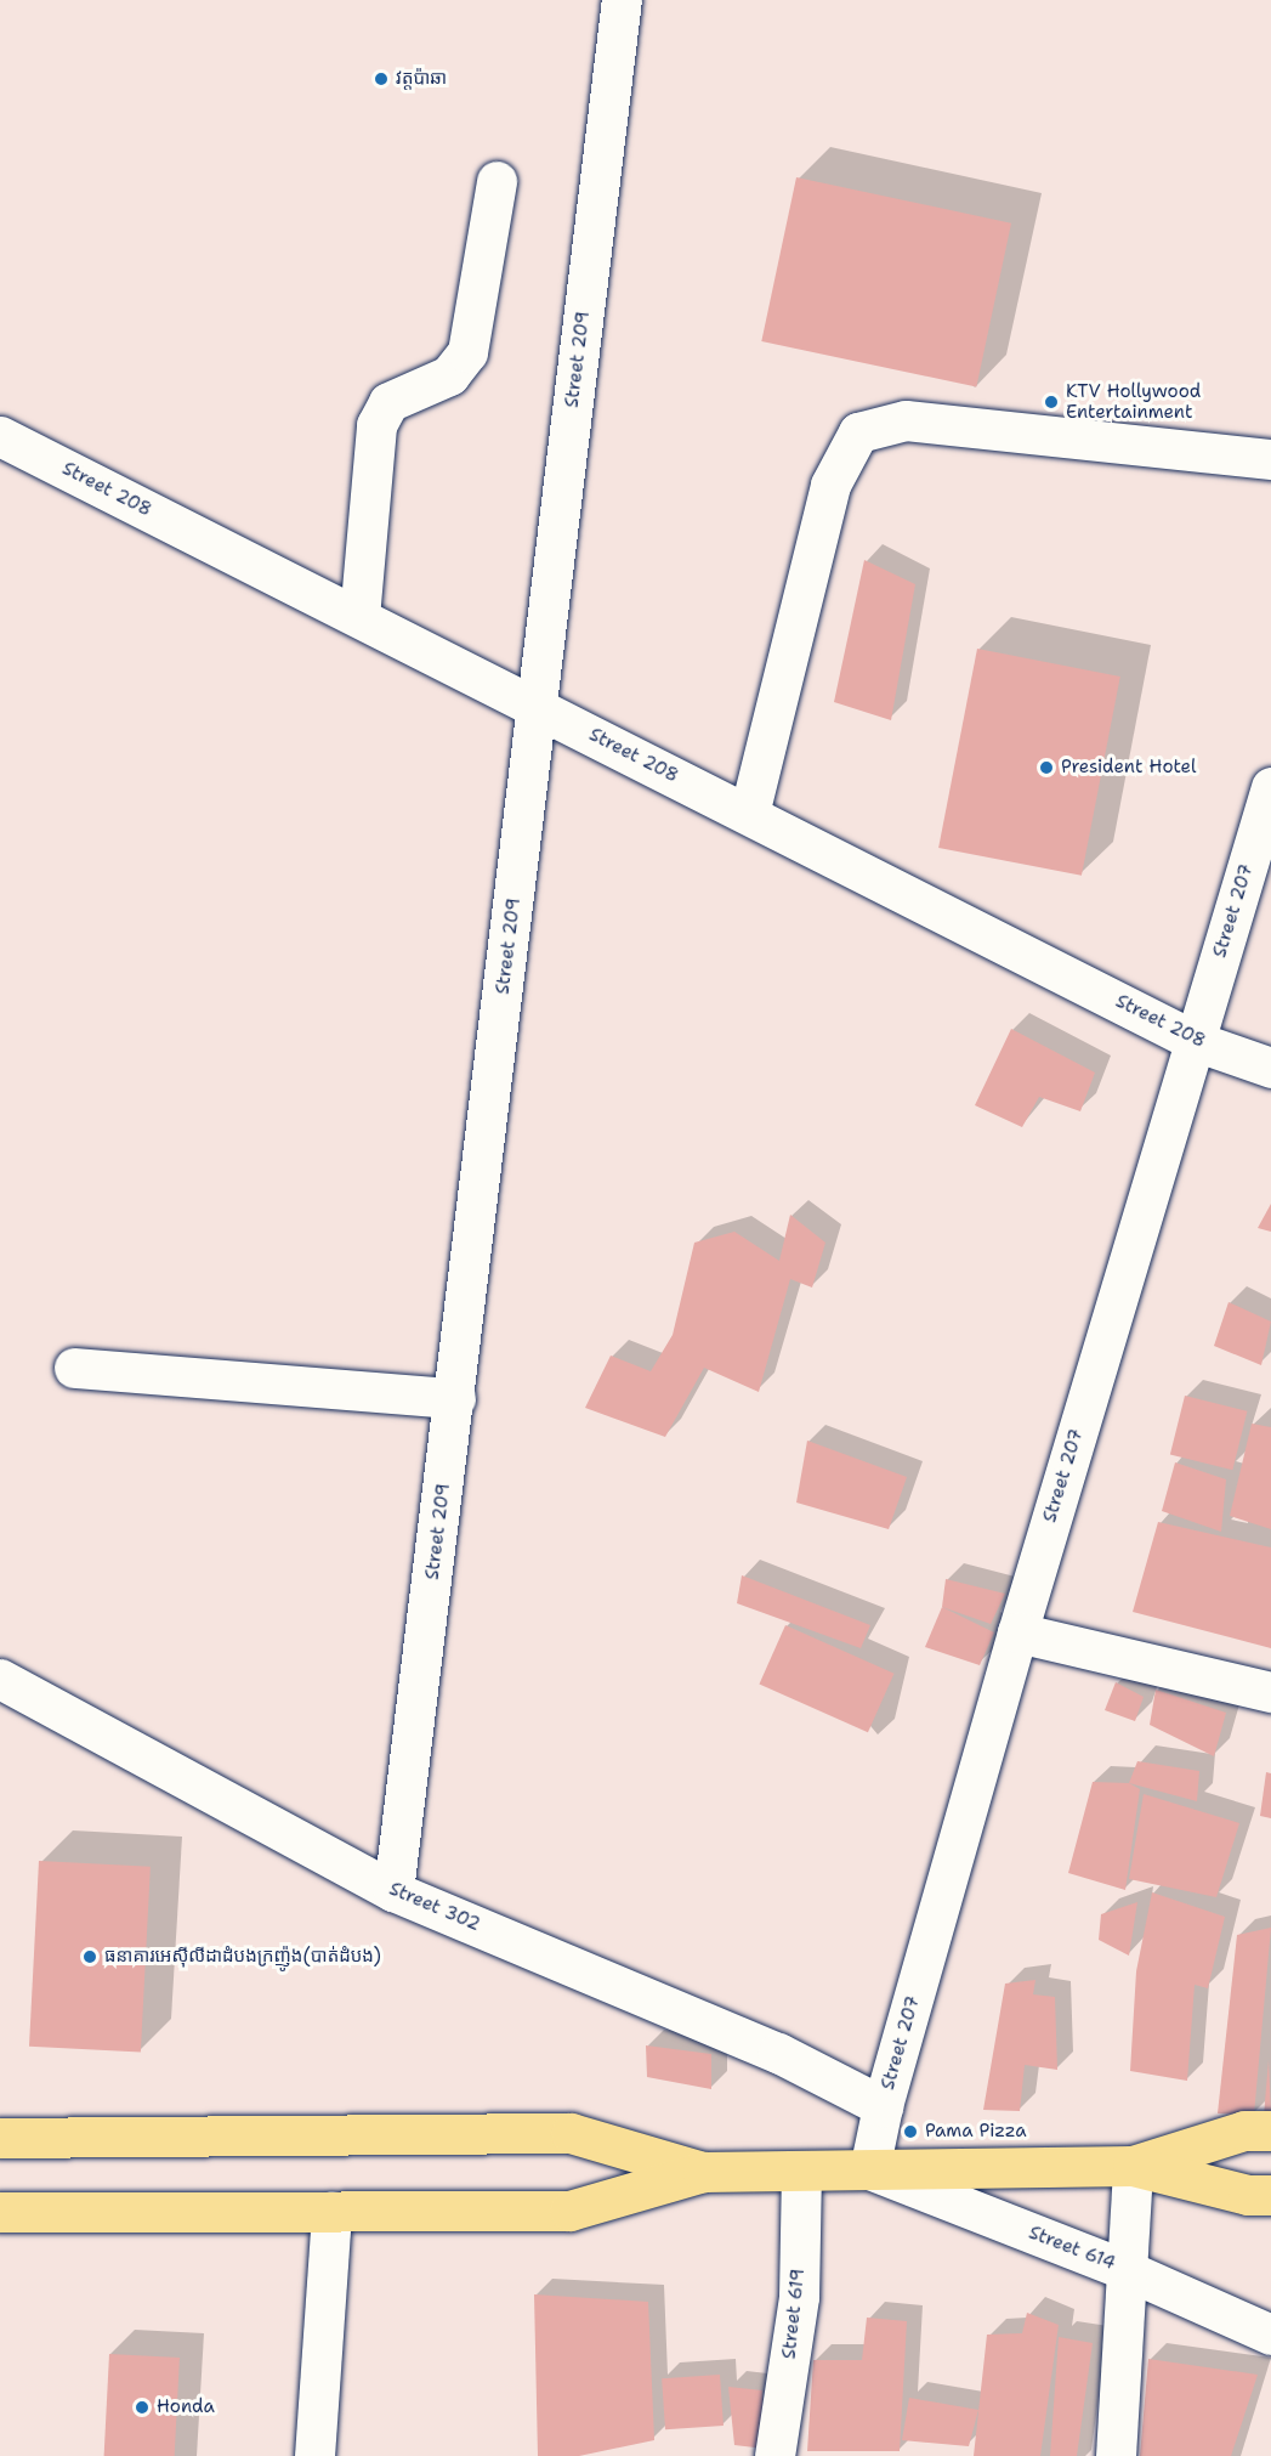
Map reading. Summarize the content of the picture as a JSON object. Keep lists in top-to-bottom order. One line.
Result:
{"streets":{"street":["Street 209","Street 208","Street 207","Street 302","Street 614","Street 619"]},"crossings":[["Street 209","Street 208"],["Street 209","Street 302"],["Street 208","Street 207"],["Street 207","Street 302"],["Street 207","Street 614"]],"places":["វត្តប៉ាឆា","KTV Hollywood Entertainment","President Hotel","ធនាគារអេស៊ីលីដាដំបងក្រញ៉ូង(បាត់ដំបង)","Pama Pizza","Honda"]}
